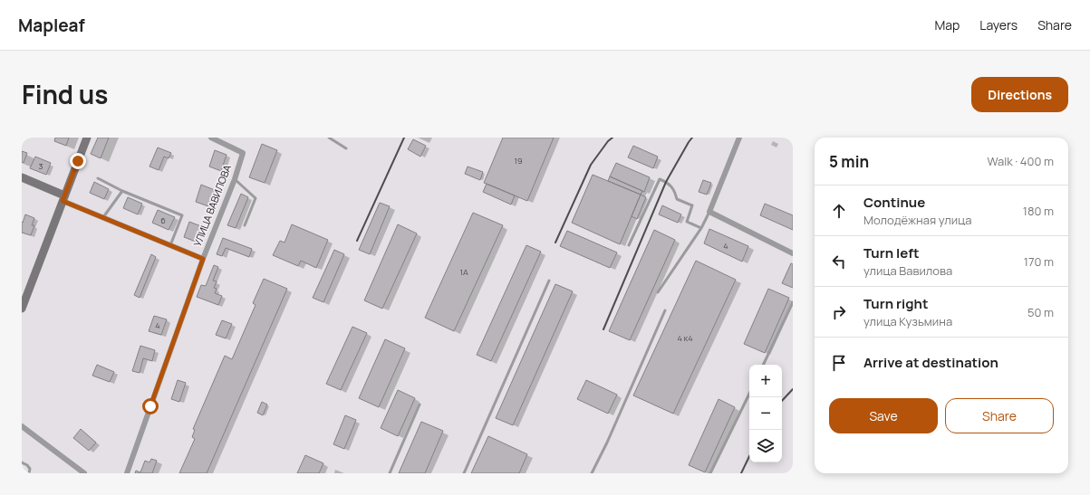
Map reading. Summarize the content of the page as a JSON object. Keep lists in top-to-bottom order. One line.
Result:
{"streets":{"main road":["УЛИЦА ВАВИЛОВА"]},"house_numbers":["19","3","6","4","1А","4","4 к4"],"page":{"header":"Mapleaf","nav":["Map","Layers","Share"],"title":"Find us","buttons":["Directions",["Save","Share"]],"heading":["5 min","Walk · 400 m"],"list":[["Continue","Молодёжная улица","180 m"],["Turn left","улица Вавилова","170 m"],["Turn right","улица Кузьмина","50 m"],"Arrive at destination"],"map_buttons":["+","−"]}}
